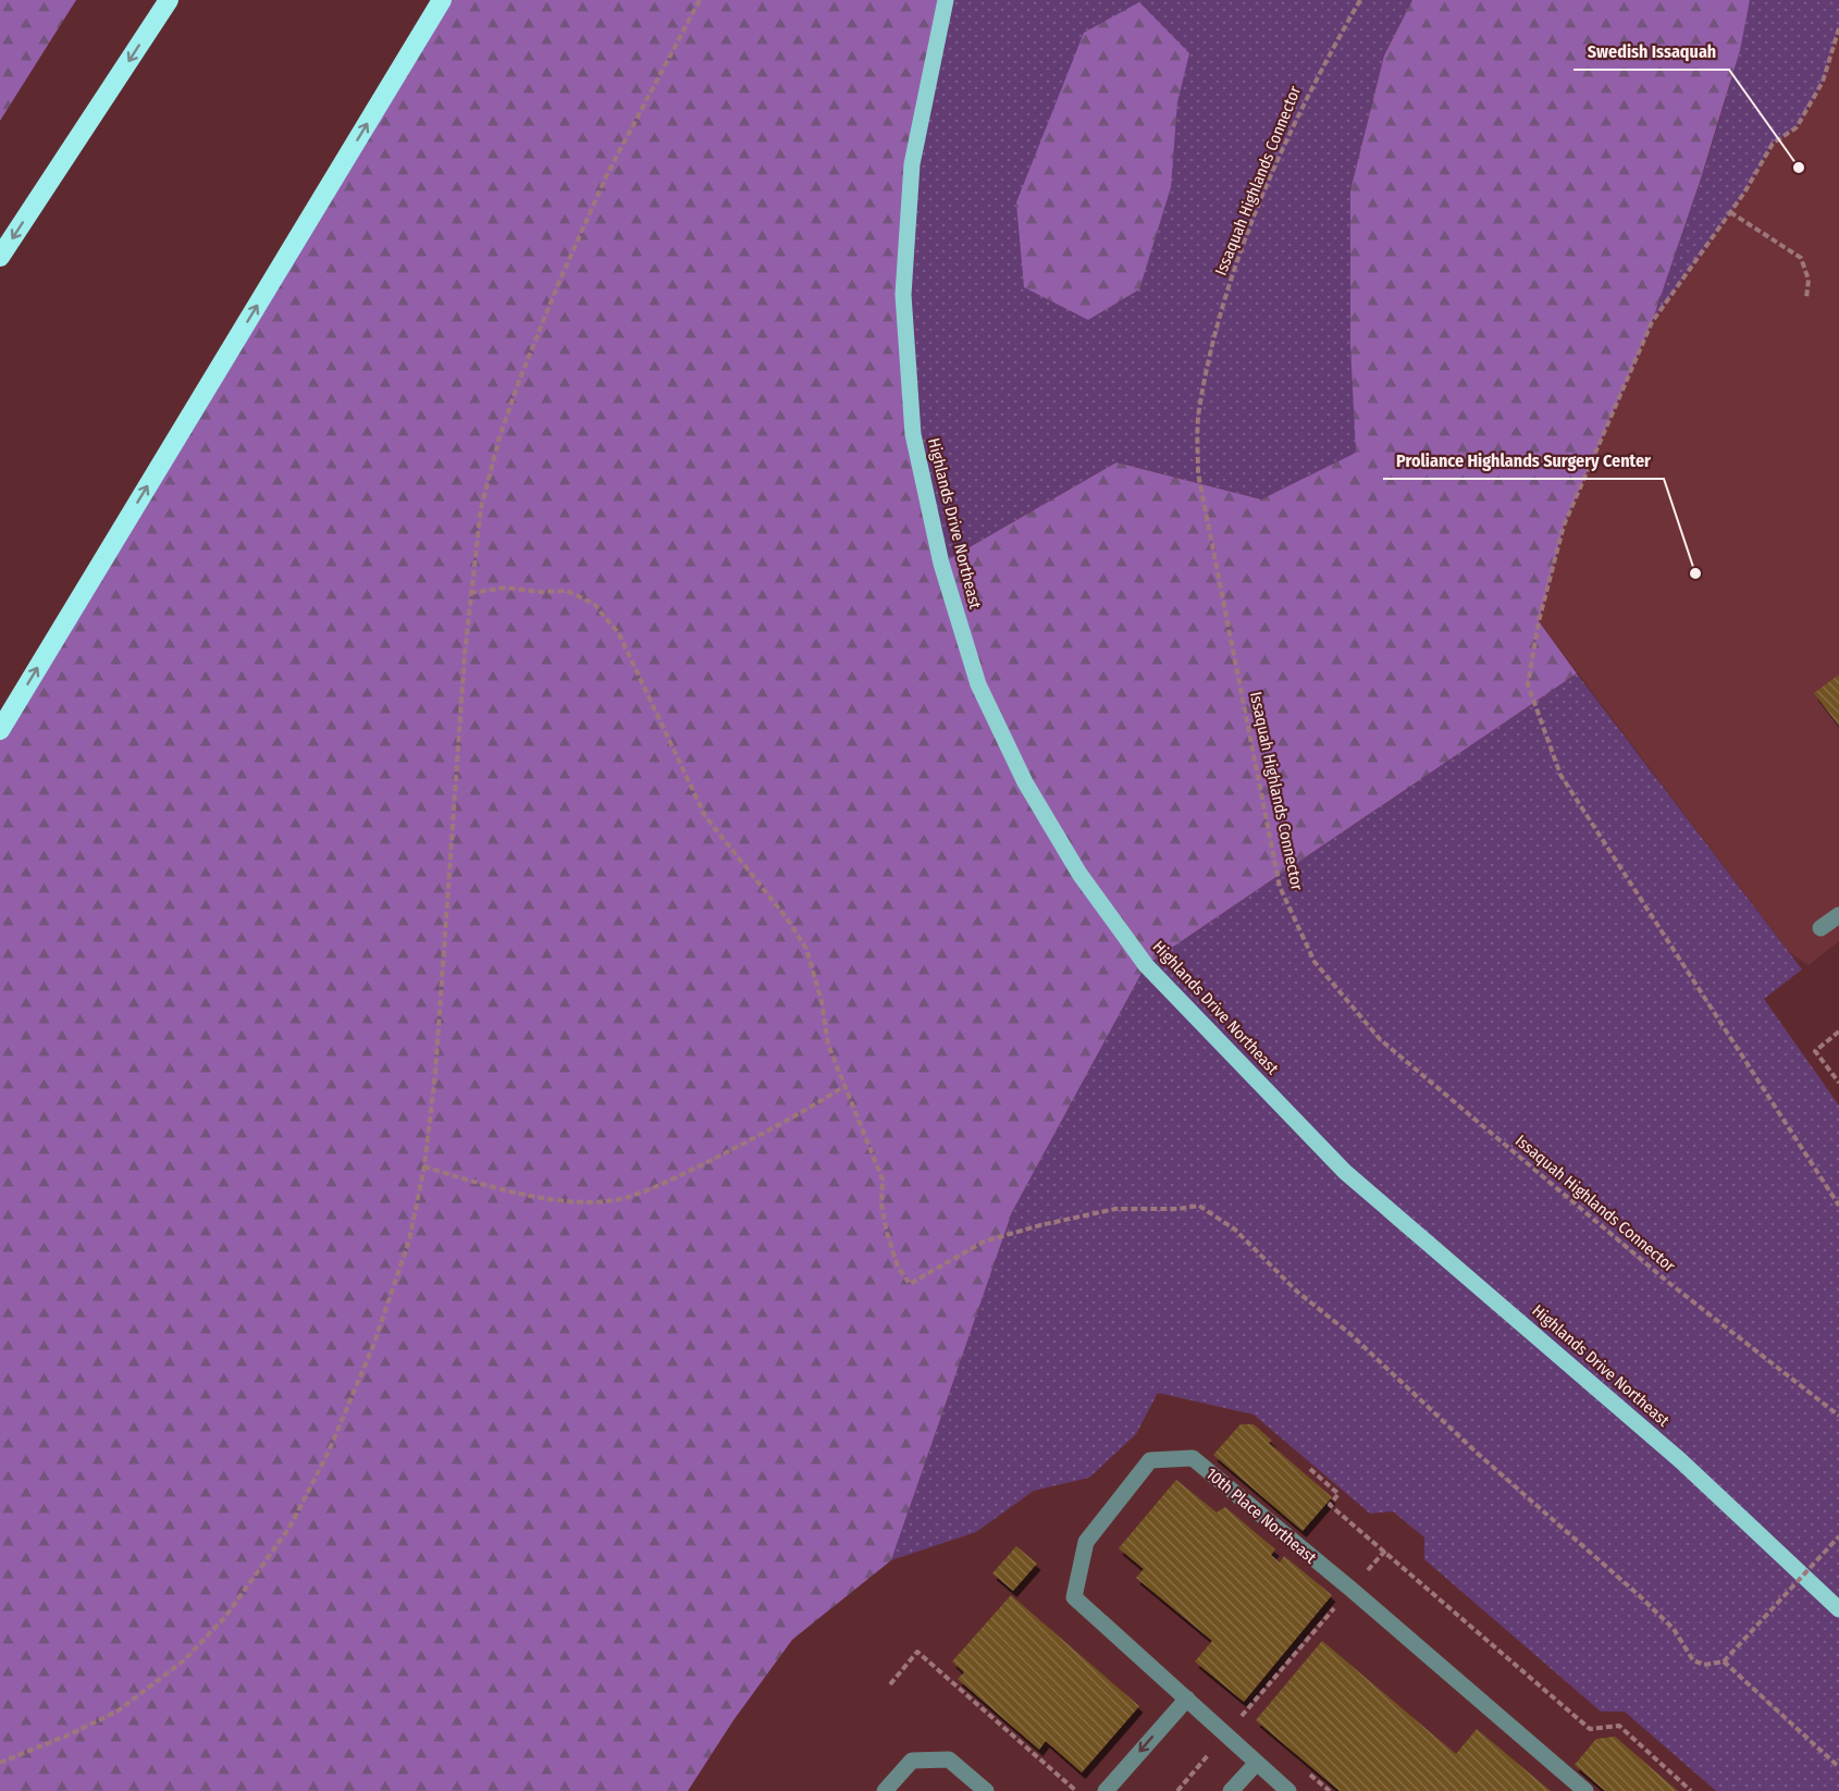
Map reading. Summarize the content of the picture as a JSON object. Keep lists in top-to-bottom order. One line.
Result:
{"streets":{"main road":["Highlands Drive Northeast"],"street":["10th Place Northeast"],"path":["Issaquah Highlands Connector"]},"places":["Swedish Issaquah","Proliance Highlands Surgery Center"]}
